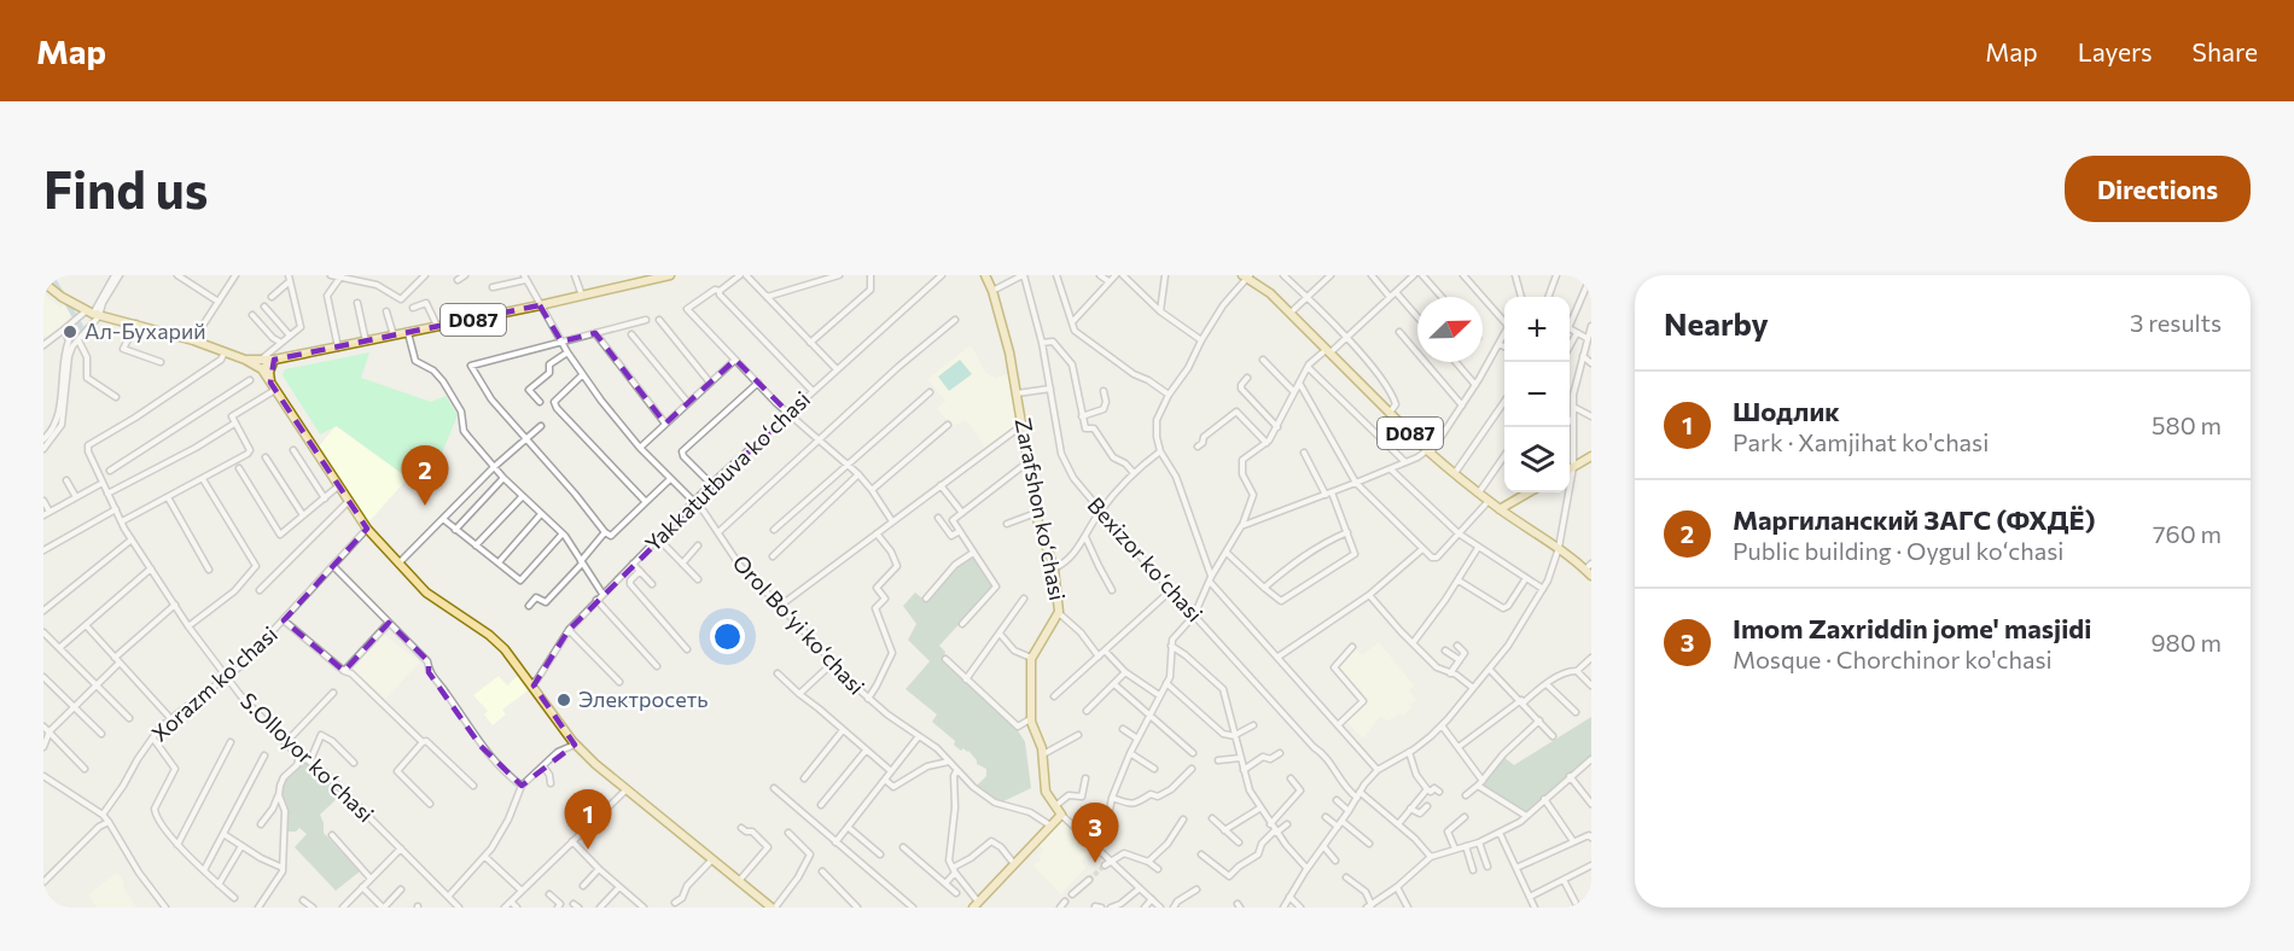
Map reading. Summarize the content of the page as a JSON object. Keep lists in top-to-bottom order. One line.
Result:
{"streets":{"main road":["D087","Zarafshon koʻchasi"],"street":["Yakkatutbuva koʻchasi","Bexizor koʻchasi","Orol Boʻyi koʻchasi","Xorazm ko'chasi","S.Olloyor koʻchasi"]},"crossings":[["D087","Orol Boʻyi koʻchasi"],["D087","S.Olloyor koʻchasi"],["Yakkatutbuva koʻchasi","Orol Boʻyi koʻchasi"],["Xorazm ko'chasi","S.Olloyor koʻchasi"]],"places":["Ал-Бухарий","Электросеть"],"north":"top right","page":{"header":"Map","nav":["Map","Layers","Share"],"buttons":"Directions","title":"Find us","heading":["Nearby","3 results"],"map_buttons":["+","−"],"list":[{"mark":"1","name":"Шодлик","note":"Park · Xamjihat ko'chasi","value":"580 m"},{"mark":"2","name":"Маргиланский ЗАГС (ФХДЁ)","note":"Public building · Oygul koʻchasi","value":"760 m"},{"mark":"3","name":"Imom Zaxriddin jome' masjidi","note":"Mosque · Chorchinor ko'chasi","value":"980 m"}],"pins":["2","1","3"]}}
